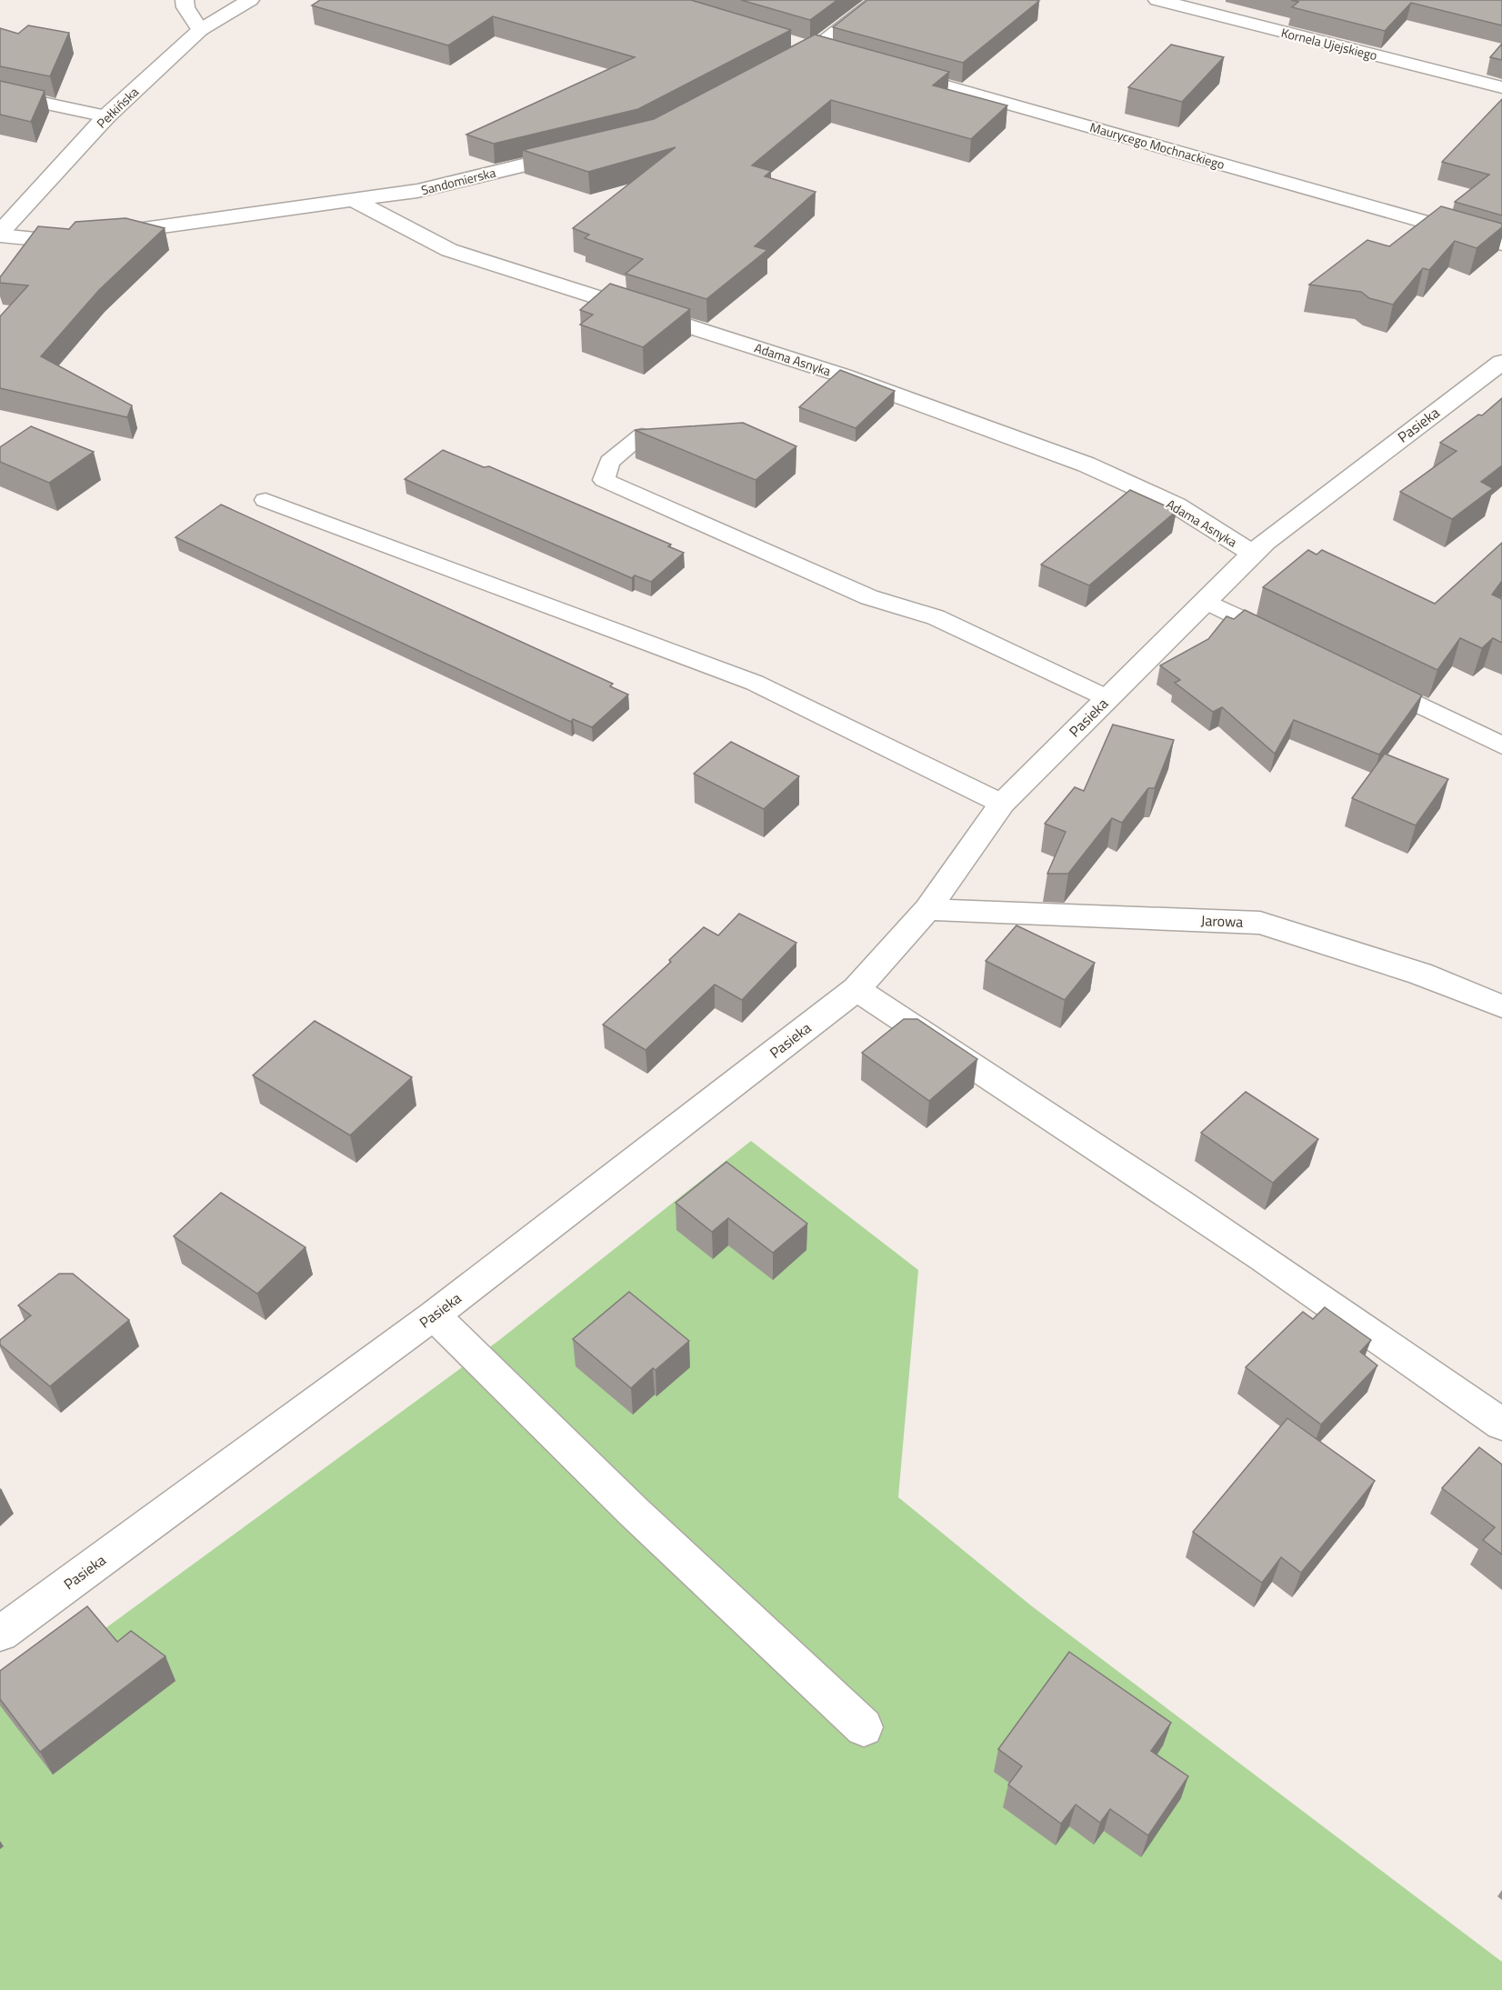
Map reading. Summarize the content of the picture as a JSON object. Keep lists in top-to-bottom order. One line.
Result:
{"streets":{"street":["Kornela Ujejskiego","Pełkińska","Maurycego Mochnackiego","Sandomierska","Adama Asnyka","Pasieka","Jarowa"]},"crossings":[["Sandomierska","Adama Asnyka"],["Adama Asnyka","Pasieka"],["Pasieka","Jarowa"]]}
